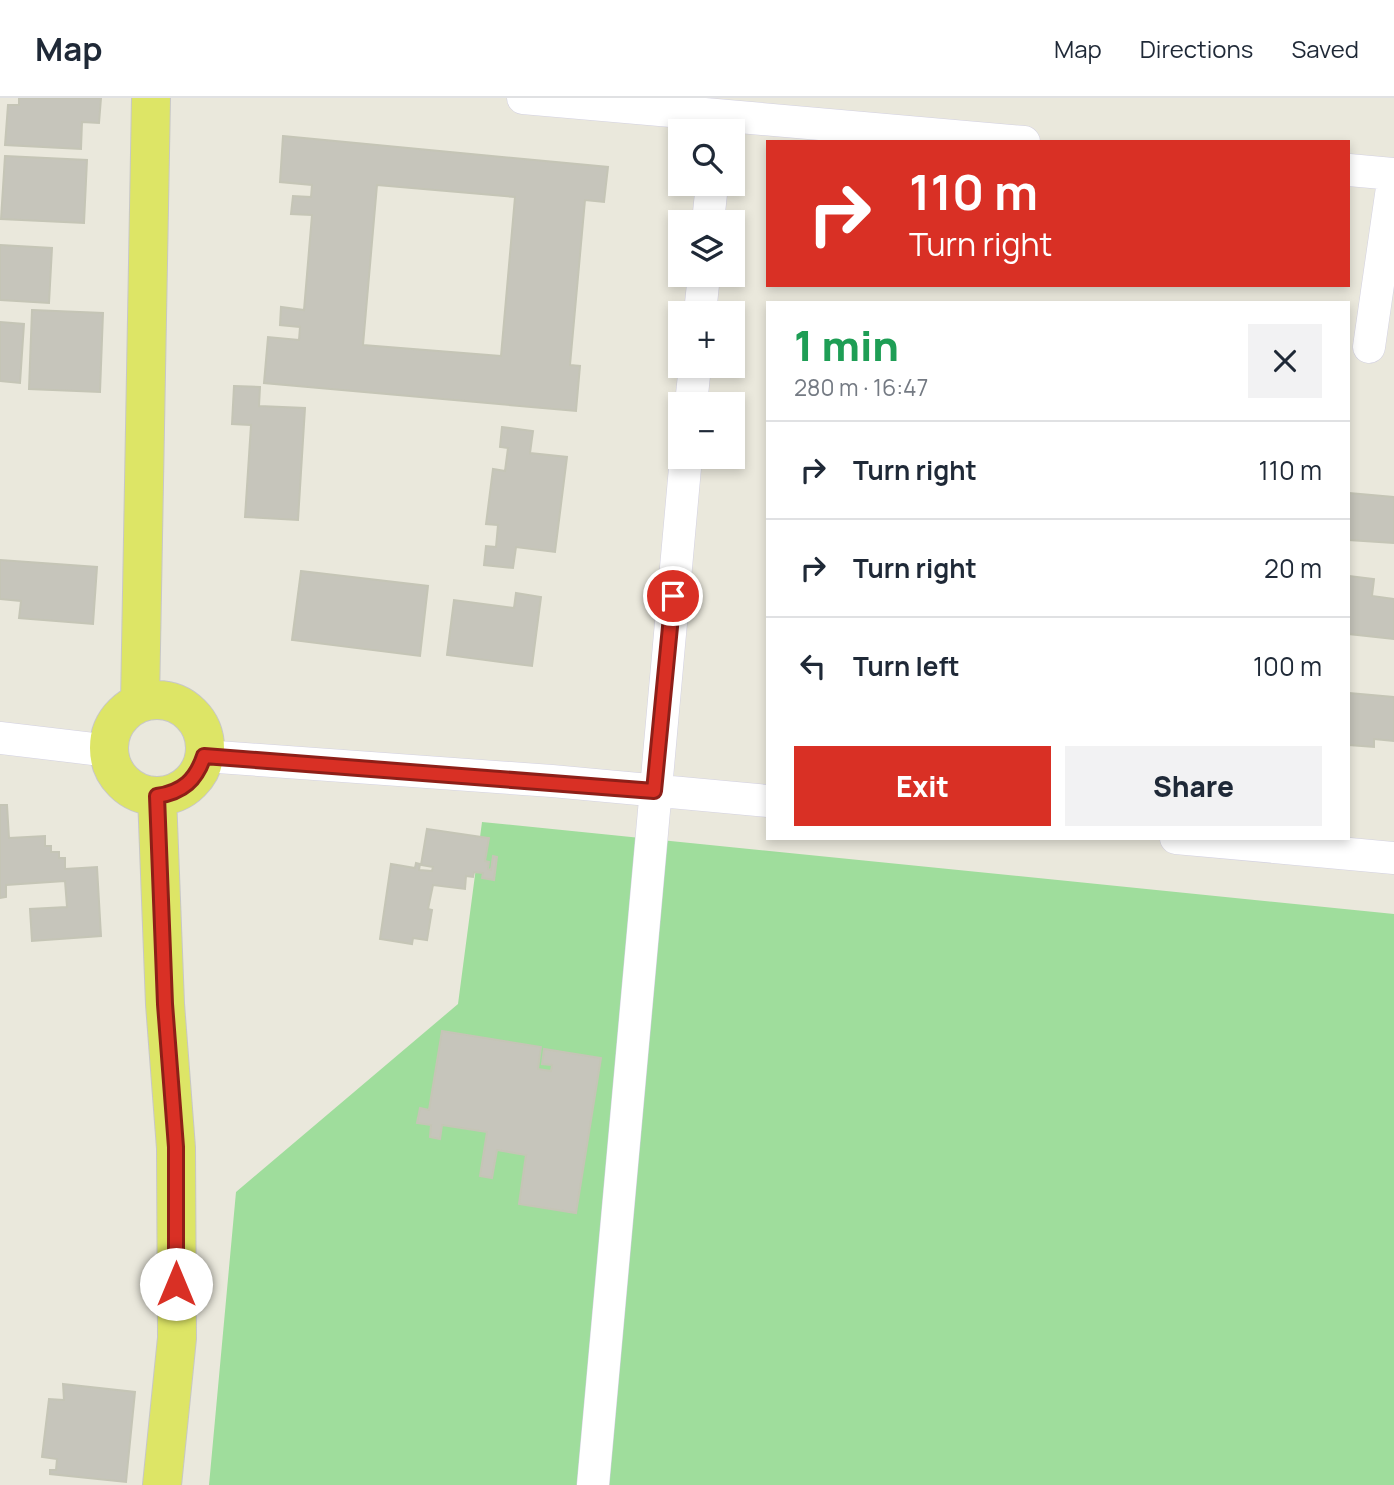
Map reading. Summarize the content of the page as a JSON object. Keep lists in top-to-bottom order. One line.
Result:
{"page":{"header":"Map","nav":["Map","Directions","Saved"],"map_buttons":["+","−"],"turn":["110 m","Turn right"],"heading":["1 min","280 m · 16:47"],"list":[{"name":"Turn right","value":"110 m"},{"name":"Turn right","value":"20 m"},{"name":"Turn left","value":"100 m"}],"buttons":["Exit","Share"]}}
